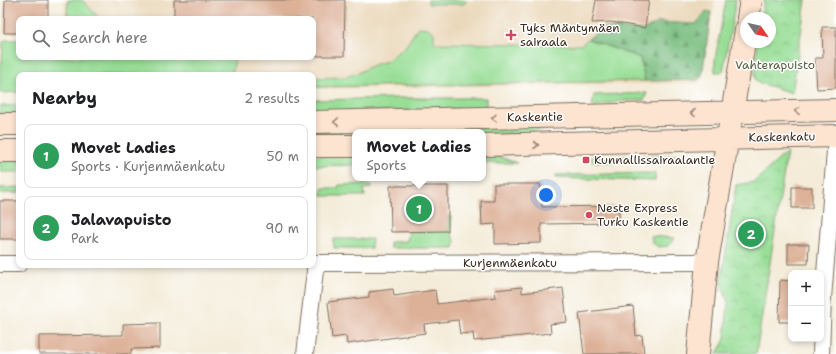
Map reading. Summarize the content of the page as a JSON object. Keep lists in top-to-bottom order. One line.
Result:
{"streets":{"main road":["Kaskentie","Kaskenkatu"],"street":["Kurjenmäenkatu"]},"crossings":[["Kaskentie","Kaskenkatu"]],"parks":["Vahterapuisto"],"places":{"health":["Tyks Mäntymäen sairaala"],"transit":["Kunnallissairaalantie"],"other":["Neste Express Turku Kaskentie"]},"north":"bottom right","page":{"search":"Search here","heading":["Nearby","2 results"],"list":[{"mark":"1","name":"Movet Ladies","note":"Sports · Kurjenmäenkatu","value":"50 m"},{"mark":"2","name":"Jalavapuisto","note":"Park","value":"90 m"}],"popup":["Movet Ladies","Sports"],"pins":["1","2"],"map_buttons":["+","−"]}}
